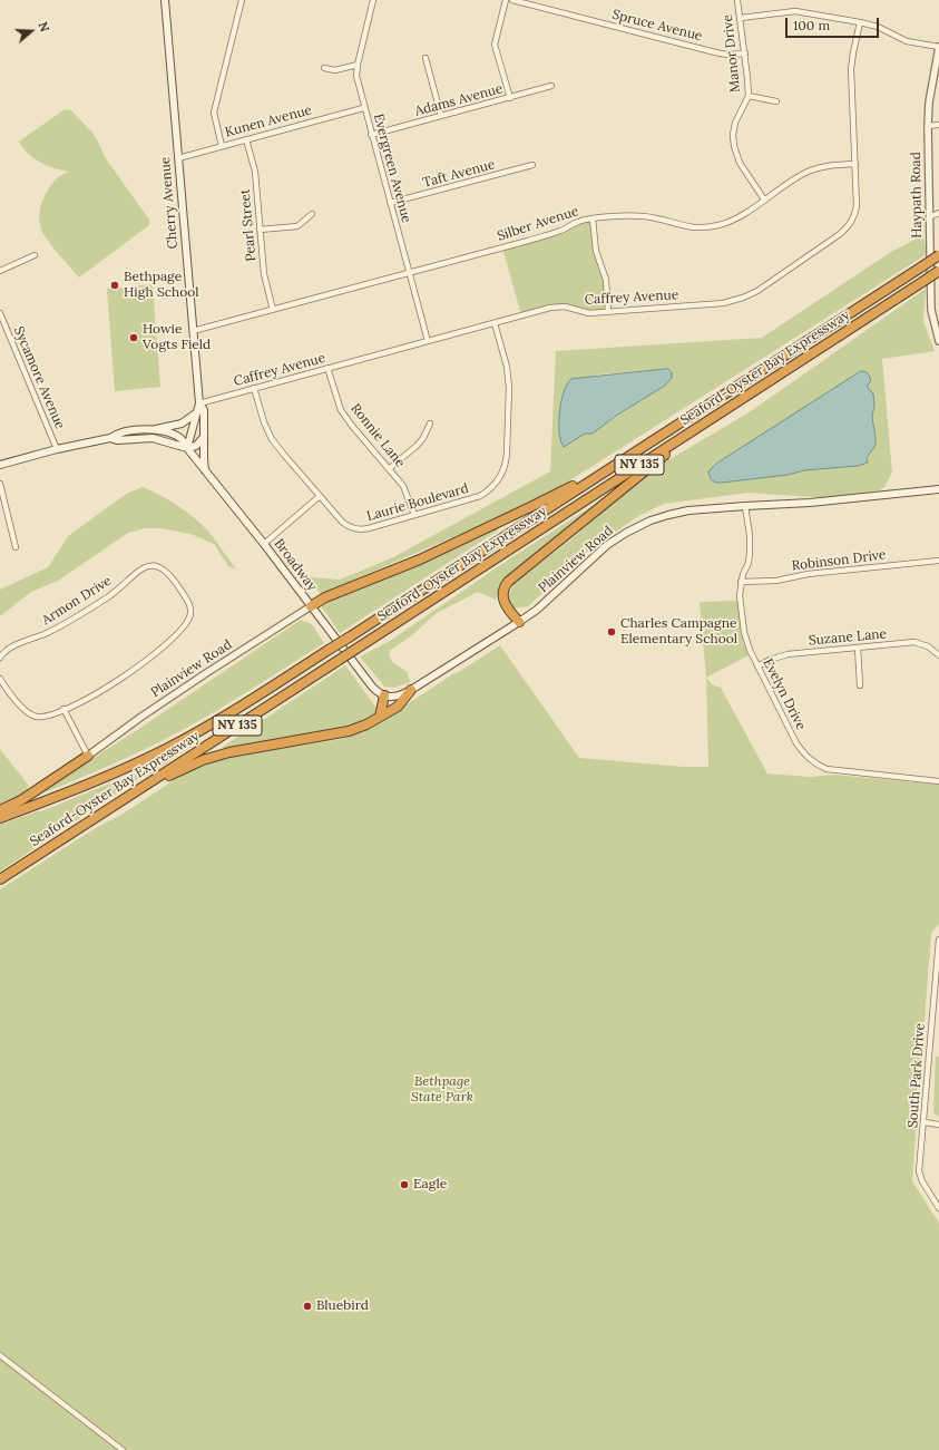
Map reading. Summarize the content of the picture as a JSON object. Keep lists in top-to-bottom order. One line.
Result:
{"streets":{"highway":["Seaford-Oyster Bay Expressway","NY 135"],"main road":["Cherry Avenue","Plainview Road","Broadway"],"street":["Spruce Avenue","Manor Drive","Adams Avenue","Kunen Avenue","Evergreen Avenue","Taft Avenue","Haypath Road","Silber Avenue","Pearl Street","Caffrey Avenue","Sycamore Avenue","Ronnie Lane","Laurie Boulevard","Robinson Drive","Armon Drive","Suzane Lane","Evelyn Drive","South Park Drive"]},"crossings":[["Spruce Avenue","Manor Drive"],["Manor Drive","Silber Avenue"],["Adams Avenue","Evergreen Avenue"],["Kunen Avenue","Evergreen Avenue"],["Kunen Avenue","Cherry Avenue"],["Kunen Avenue","Pearl Street"],["Evergreen Avenue","Taft Avenue"],["Evergreen Avenue","Silber Avenue"],["Evergreen Avenue","Caffrey Avenue"],["Cherry Avenue","Silber Avenue"],["Cherry Avenue","Caffrey Avenue"],["Cherry Avenue","Broadway"],["Silber Avenue","Pearl Street"],["Silber Avenue","Caffrey Avenue"],["Caffrey Avenue","Ronnie Lane"],["Caffrey Avenue","Laurie Boulevard"],["Sycamore Avenue","Broadway"],["Ronnie Lane","Laurie Boulevard"],["Plainview Road","Broadway"],["Plainview Road","Evelyn Drive"],["Robinson Drive","Evelyn Drive"],["Suzane Lane","Evelyn Drive"]],"parks":["Bethpage State Park"],"places":["Bethpage High School","Howie Vogts Field","Charles Campagne Elementary School","Eagle","Bluebird"],"scale_bar":"100 m","north":"right"}
